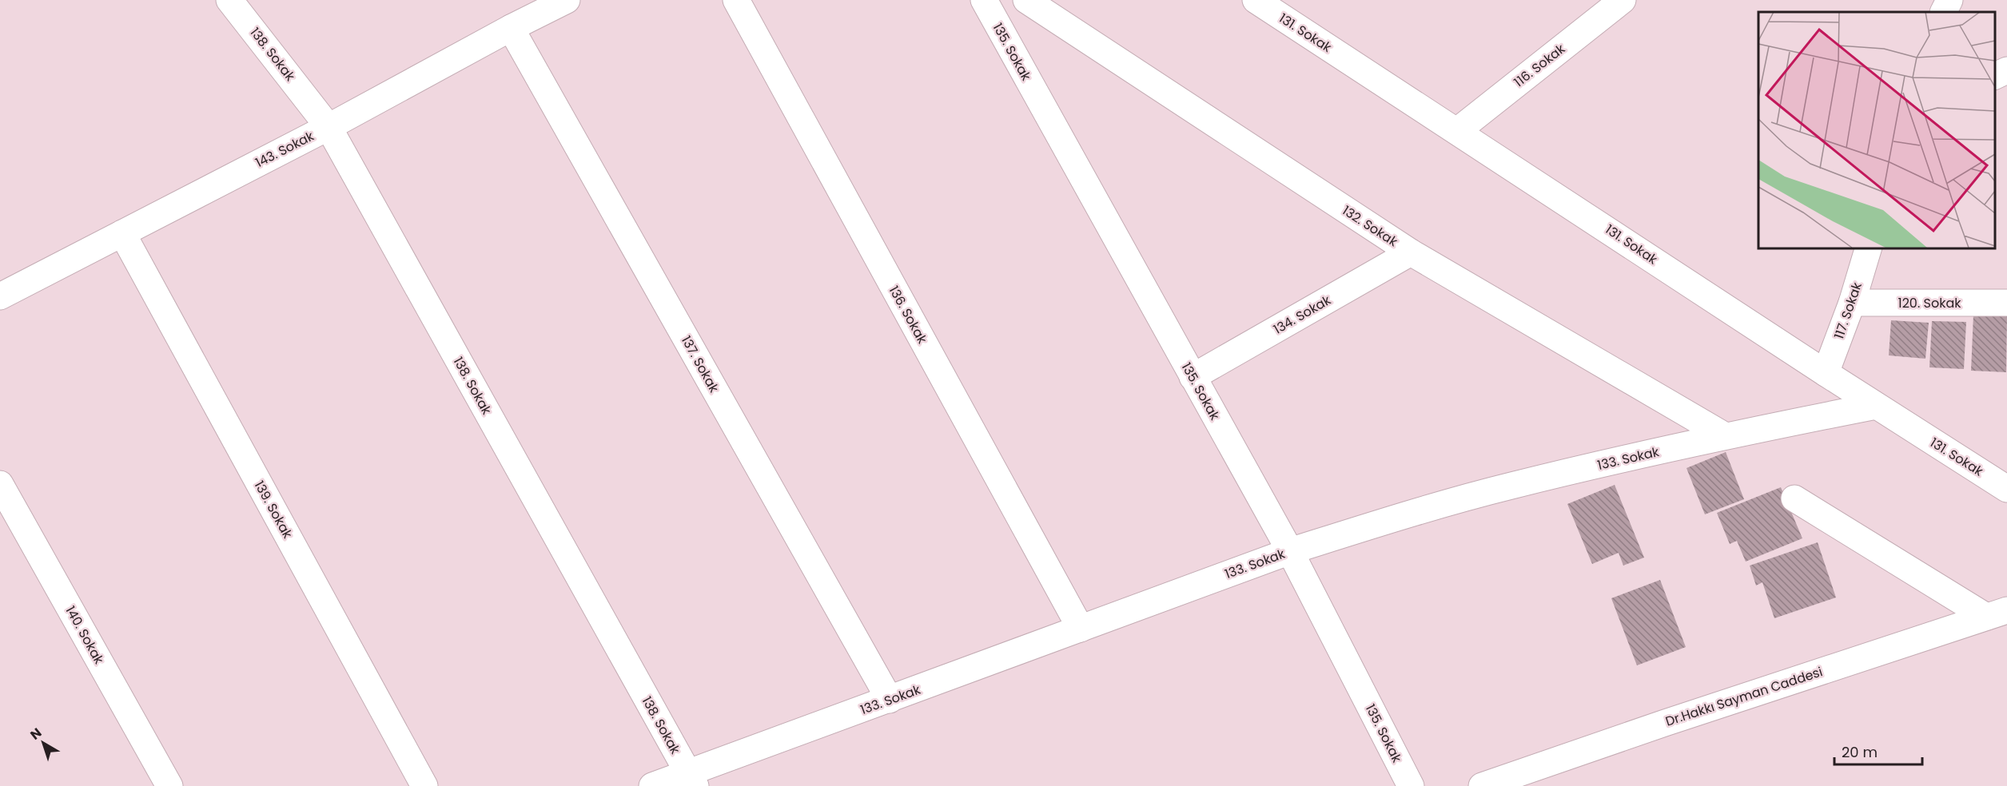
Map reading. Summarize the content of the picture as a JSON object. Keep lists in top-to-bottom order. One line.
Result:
{"streets":{"street":["131. Sokak","135. Sokak","138. Sokak","116. Sokak","143. Sokak","132. Sokak","120. Sokak","117. Sokak","136. Sokak","134. Sokak","137. Sokak","133. Sokak","139. Sokak","140. Sokak","Dr.Hakkı Sayman Caddesi"]},"crossings":[["131. Sokak","116. Sokak"],["131. Sokak","117. Sokak"],["131. Sokak","133. Sokak"],["135. Sokak","134. Sokak"],["135. Sokak","133. Sokak"],["138. Sokak","143. Sokak"],["138. Sokak","133. Sokak"],["143. Sokak","137. Sokak"],["143. Sokak","139. Sokak"],["132. Sokak","134. Sokak"],["132. Sokak","133. Sokak"],["120. Sokak","117. Sokak"],["136. Sokak","133. Sokak"],["137. Sokak","133. Sokak"]],"scale_bar":"20 m","north":"top left"}
